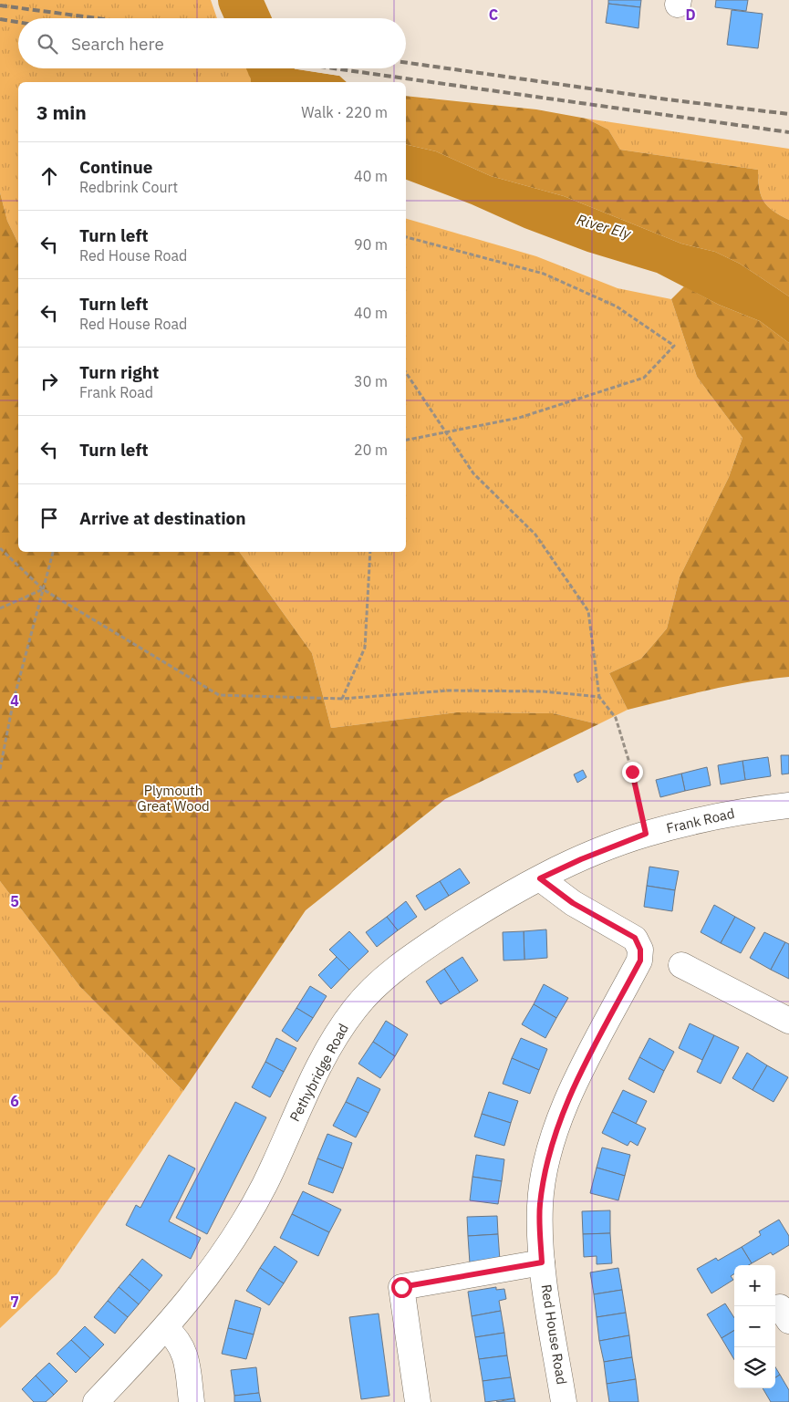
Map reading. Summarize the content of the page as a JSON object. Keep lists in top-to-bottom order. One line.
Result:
{"streets":{"street":["Frank Road","Pethybridge Road","Red House Road"]},"crossings":[["Frank Road","Pethybridge Road"],["Frank Road","Red House Road"],["Pethybridge Road","Red House Road"]],"water":["River Ely"],"parks":["Plymouth Great Wood"],"page":{"search":"Search here","heading":["3 min","Walk · 220 m"],"list":[["Continue","Redbrink Court","40 m"],["Turn left","Red House Road","90 m"],["Turn left","Red House Road","40 m"],["Turn right","Frank Road","30 m"],["Turn left","20 m"],"Arrive at destination"],"map_buttons":["+","−"]},"grid":{"columns":["C","D"],"rows":["4","5","6","7"]}}
